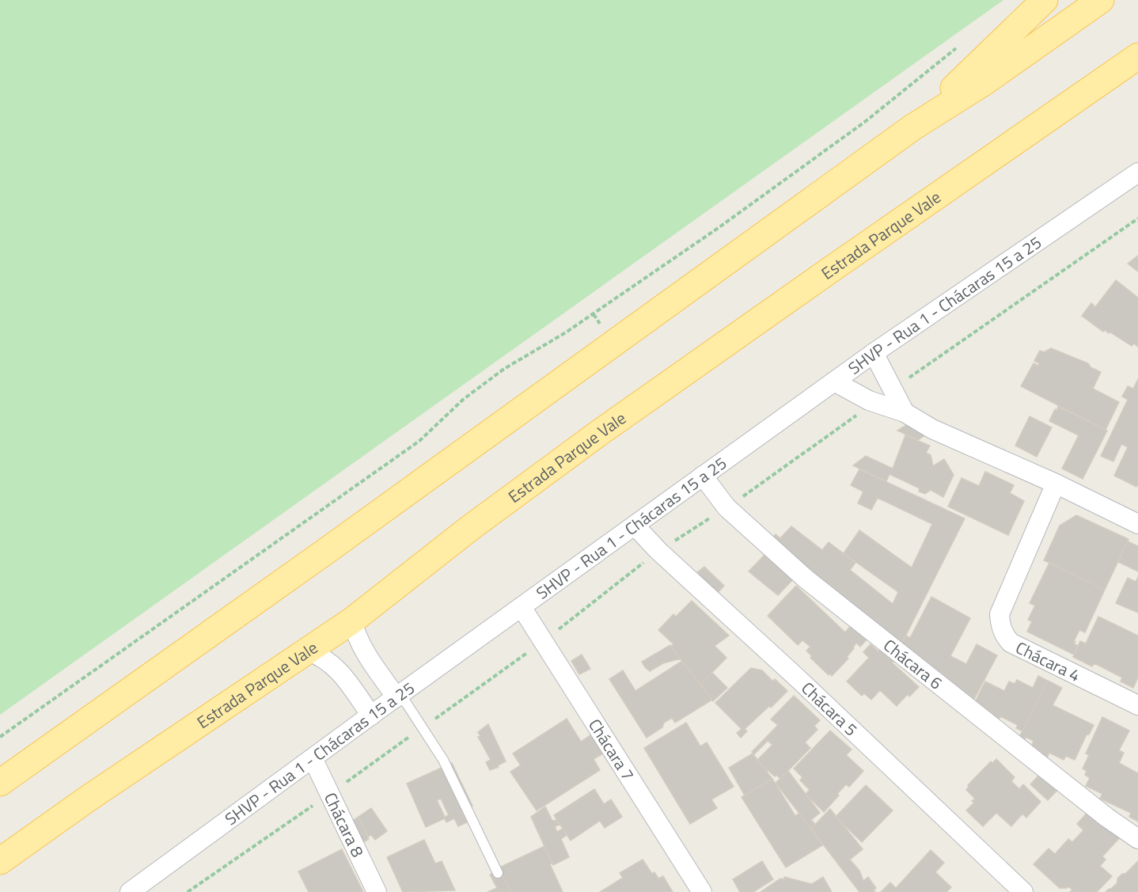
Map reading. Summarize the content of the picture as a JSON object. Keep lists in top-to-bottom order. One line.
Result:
{"streets":{"main road":["Estrada Parque Vale"],"street":["SHVP - Rua 1 - Chácaras 15 a 25","Chácara 4","Chácara 6","Chácara 5","Chácara 7","Chácara 8"]},"crossings":[["SHVP - Rua 1 - Chácaras 15 a 25","Chácara 6"],["SHVP - Rua 1 - Chácaras 15 a 25","Chácara 5"],["SHVP - Rua 1 - Chácaras 15 a 25","Chácara 7"],["SHVP - Rua 1 - Chácaras 15 a 25","Chácara 8"]]}
